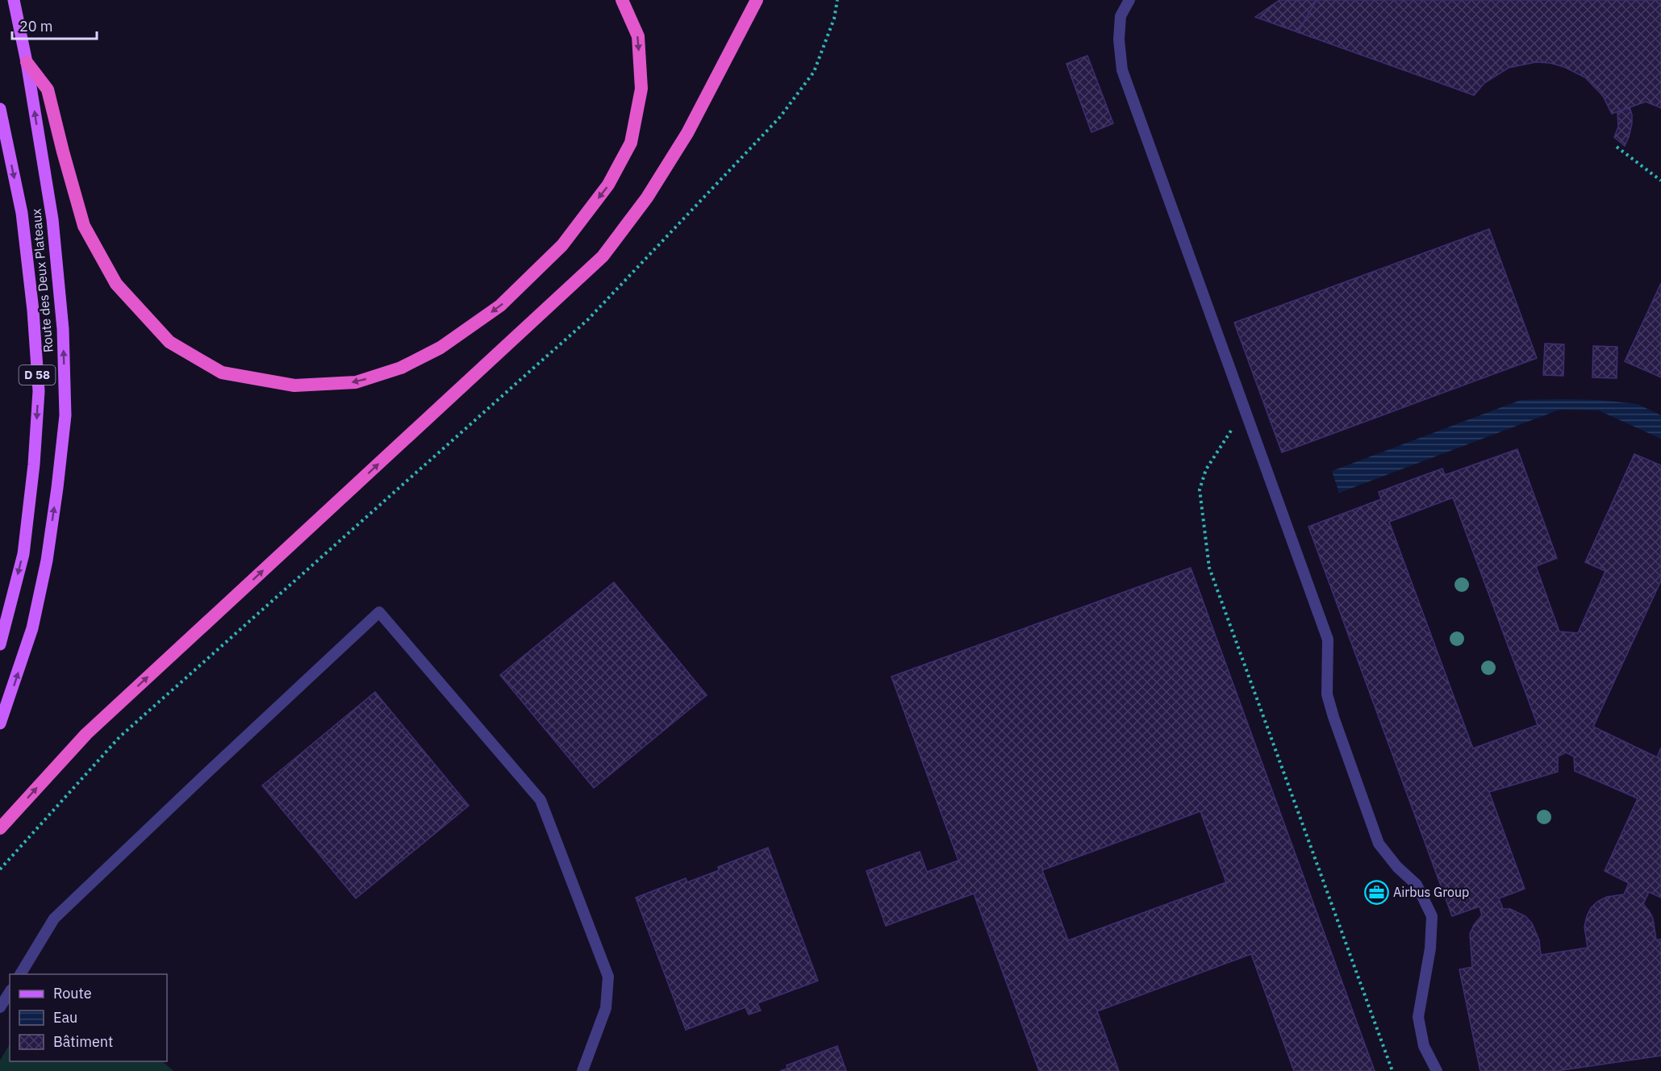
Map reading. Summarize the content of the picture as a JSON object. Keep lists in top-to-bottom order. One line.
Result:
{"streets":{"main road":["Route des Deux Plateaux","D 58"]},"places":{"office":["Airbus Group"]},"legend":["Route","Eau","Bâtiment"],"scale_bar":"20 m"}
